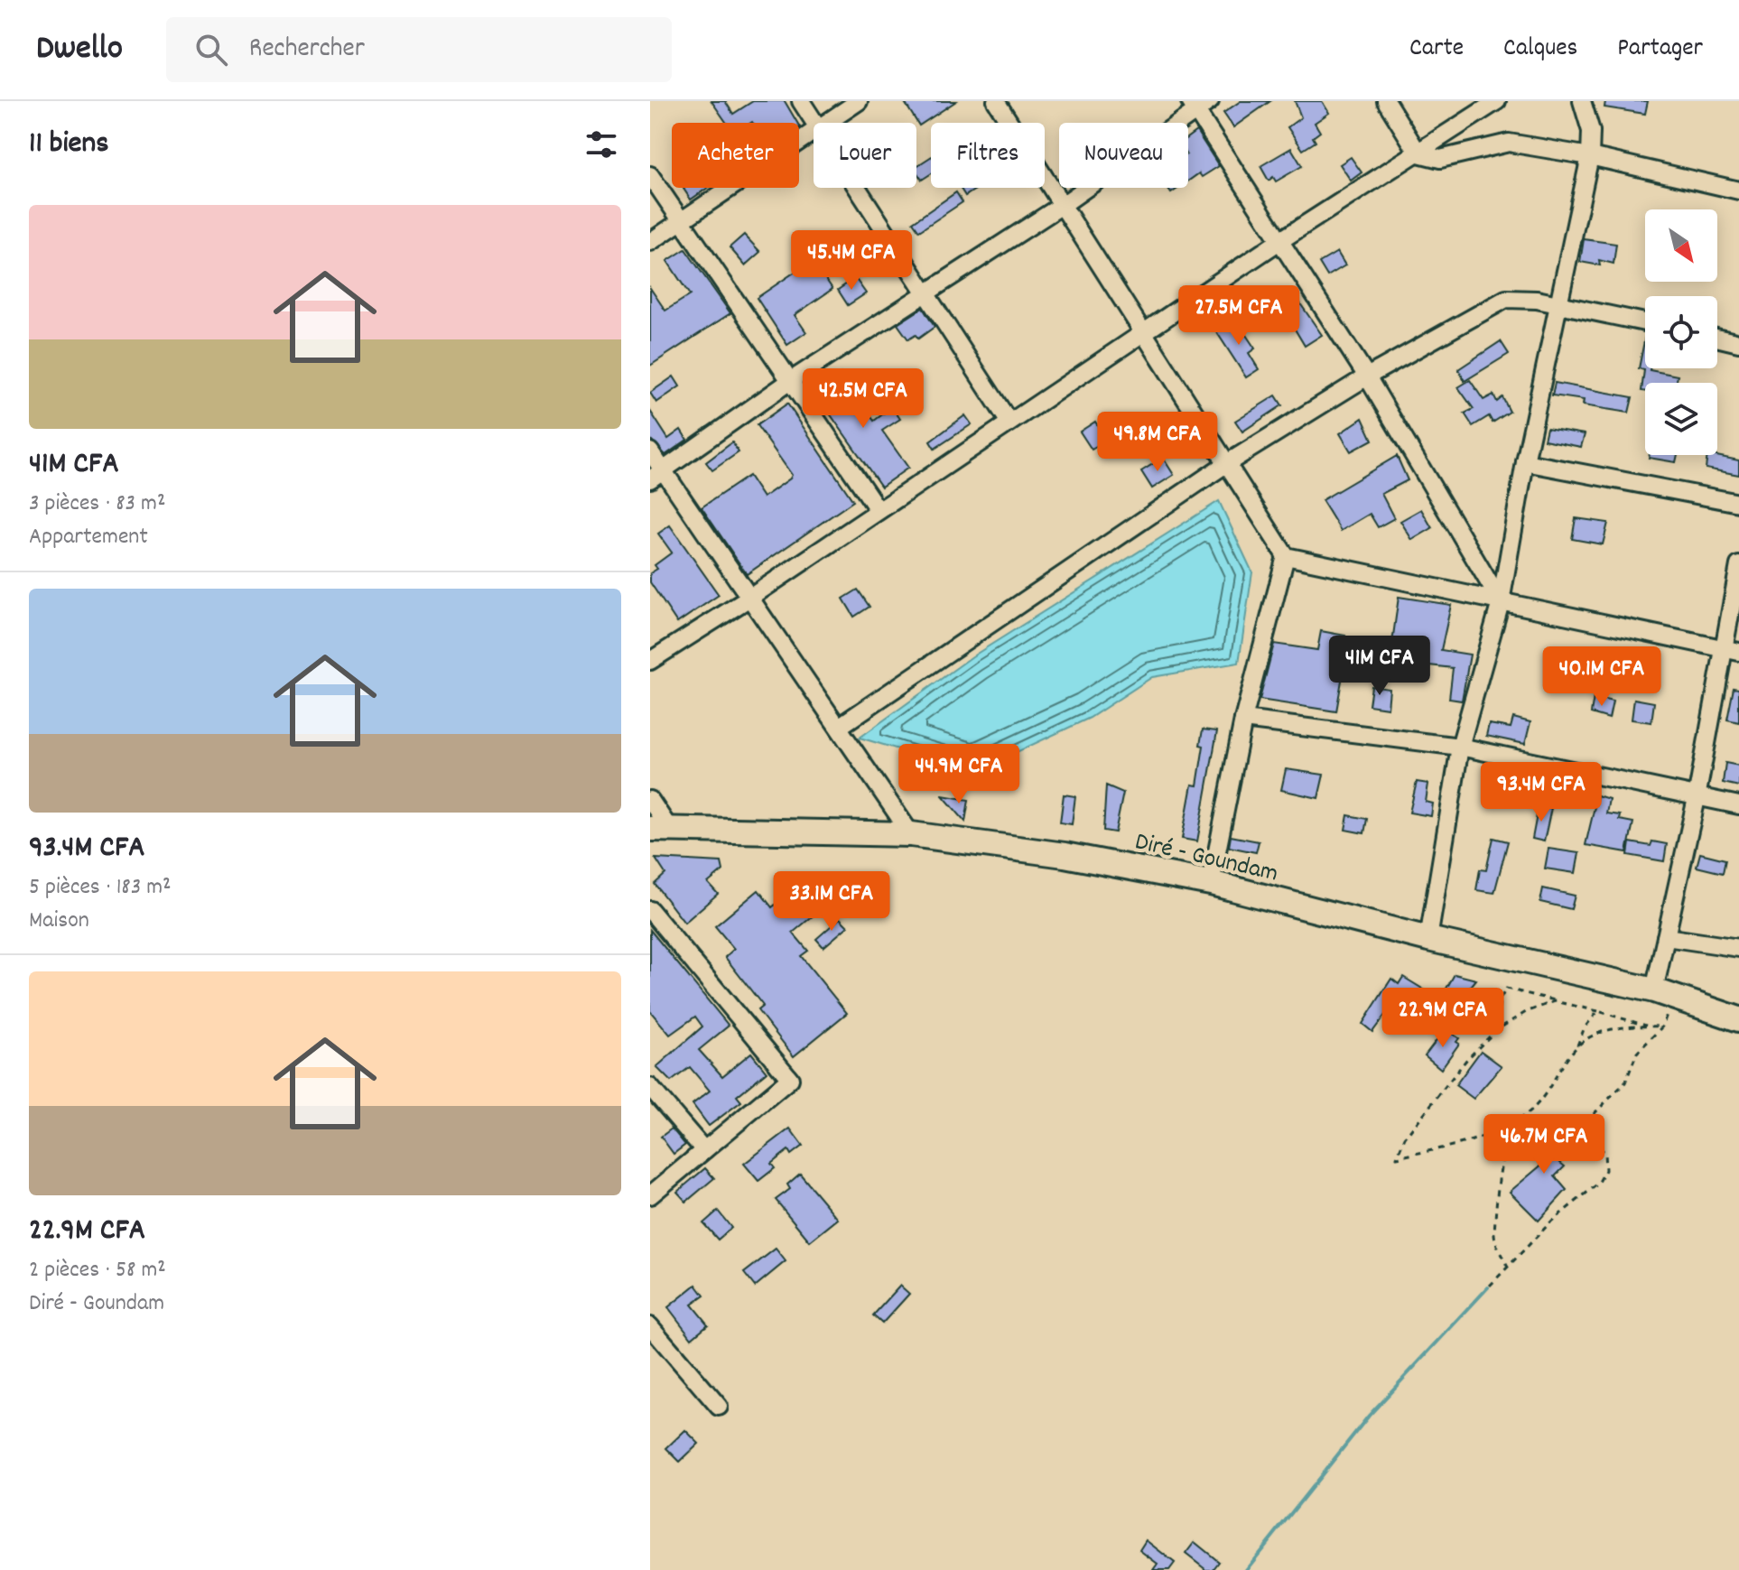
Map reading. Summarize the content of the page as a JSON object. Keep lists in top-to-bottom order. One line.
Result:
{"streets":{"main road":["Diré - Goundam"]},"north":"bottom right","page":{"header":"Dwello","search":"Rechercher","nav":["Carte","Calques","Partager"],"heading":"11 biens","chip":["Acheter","Louer","Filtres","Nouveau"],"list":[{"name":"41M CFA","note":"3 pièces · 83 m² · Appartement"},{"name":"93.4M CFA","note":"5 pièces · 183 m² · Maison"},{"name":"22.9M CFA","note":"2 pièces · 58 m² · Diré - Goundam"}],"price":["45.4M CFA","27.5M CFA","42.5M CFA","49.8M CFA","41M CFA","40.1M CFA","44.9M CFA","93.4M CFA","33.1M CFA","22.9M CFA","46.7M CFA"]}}
